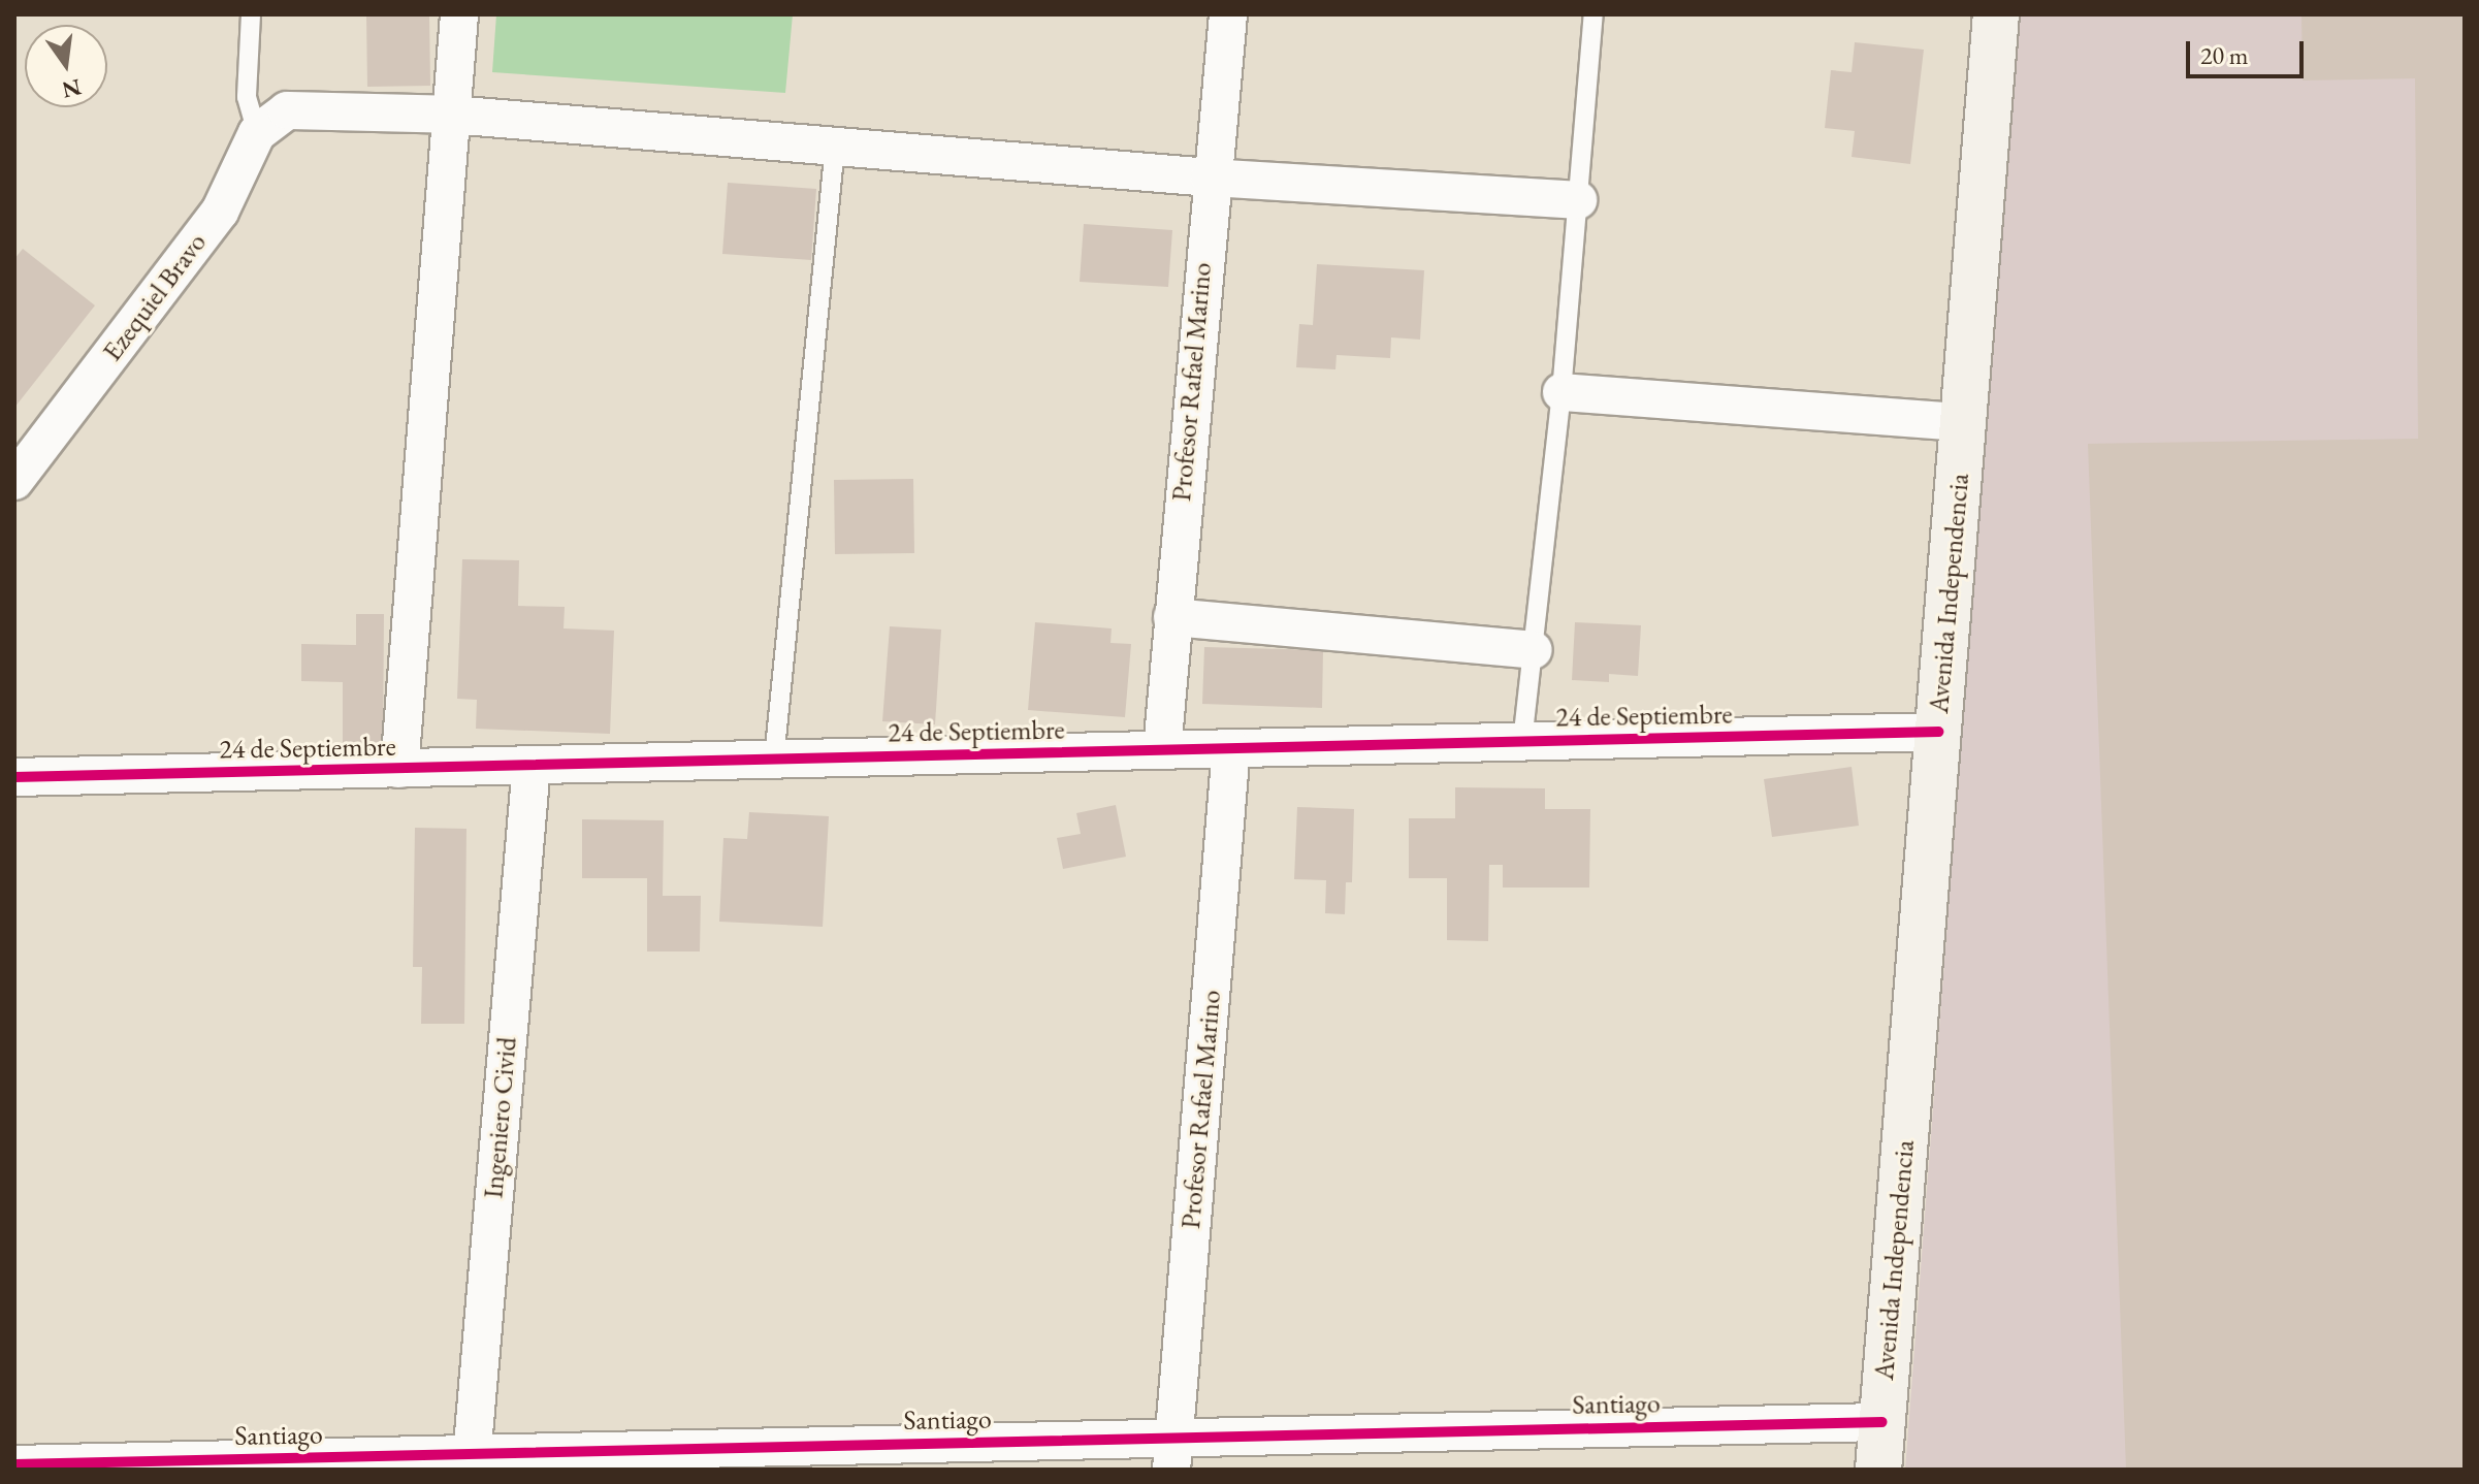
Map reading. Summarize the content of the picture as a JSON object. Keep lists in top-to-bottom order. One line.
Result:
{"streets":{"street":["Ezequiel Bravo","Profesor Rafael Marino","Avenida Independencia","24 de Septiembre","Ingeniero Civid","Santiago"]},"crossings":[["Profesor Rafael Marino","24 de Septiembre"],["Profesor Rafael Marino","Santiago"],["Avenida Independencia","24 de Septiembre"],["Avenida Independencia","Santiago"],["24 de Septiembre","Ingeniero Civid"],["Ingeniero Civid","Santiago"]],"scale_bar":"20 m","north":"bottom"}
